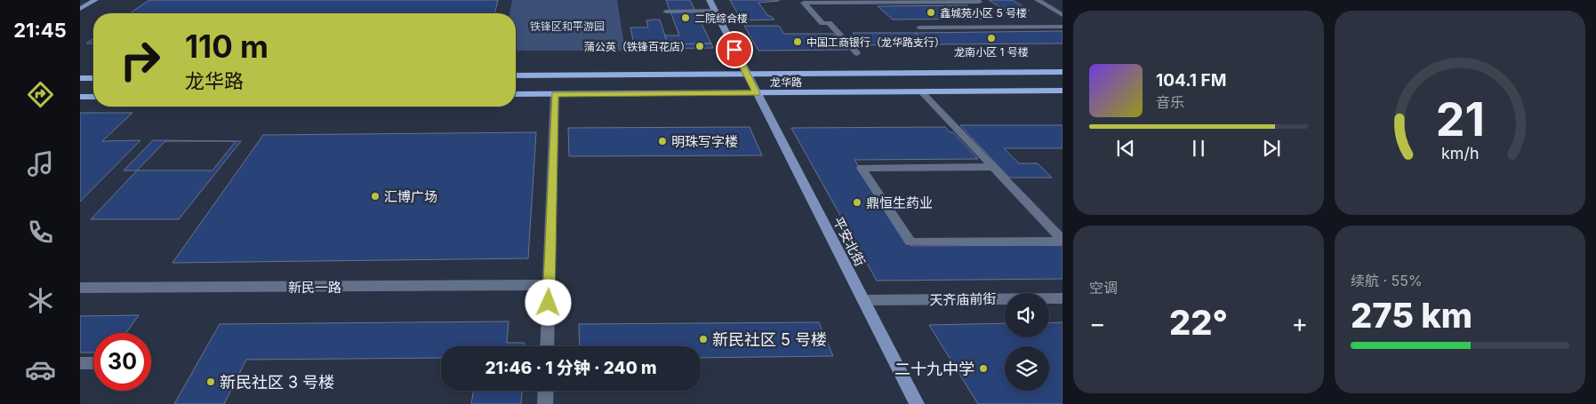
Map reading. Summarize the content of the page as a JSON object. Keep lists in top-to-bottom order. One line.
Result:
{"streets":{"main road":["龙华路"],"street":["平安北街","新民一路","天齐庙前街"]},"crossings":[["龙华路","平安北街"],["平安北街","天齐庙前街"]],"parks":["铁锋区和平游园"],"places":["鑫城苑小区 5 号楼","二院综合楼","龙南小区 1 号楼","中国工商银行（龙华路支行）","蒲公英（铁锋百花店）","明珠写字楼","汇博广场","鼎恒生药业","新民社区 5 号楼","二十九中学","新民社区 3 号楼"],"page":{"tabs":"21:45","turn":["110 m","龙华路"],"song":["104.1 FM","音乐"],"tile":["空调",["续航 · 55%","275 km"]],"heat":["−","22°","+"],"limit":"30","trip":"21:46 · 1 分钟 · 240 m","gauge":["21","km/h"]}}
